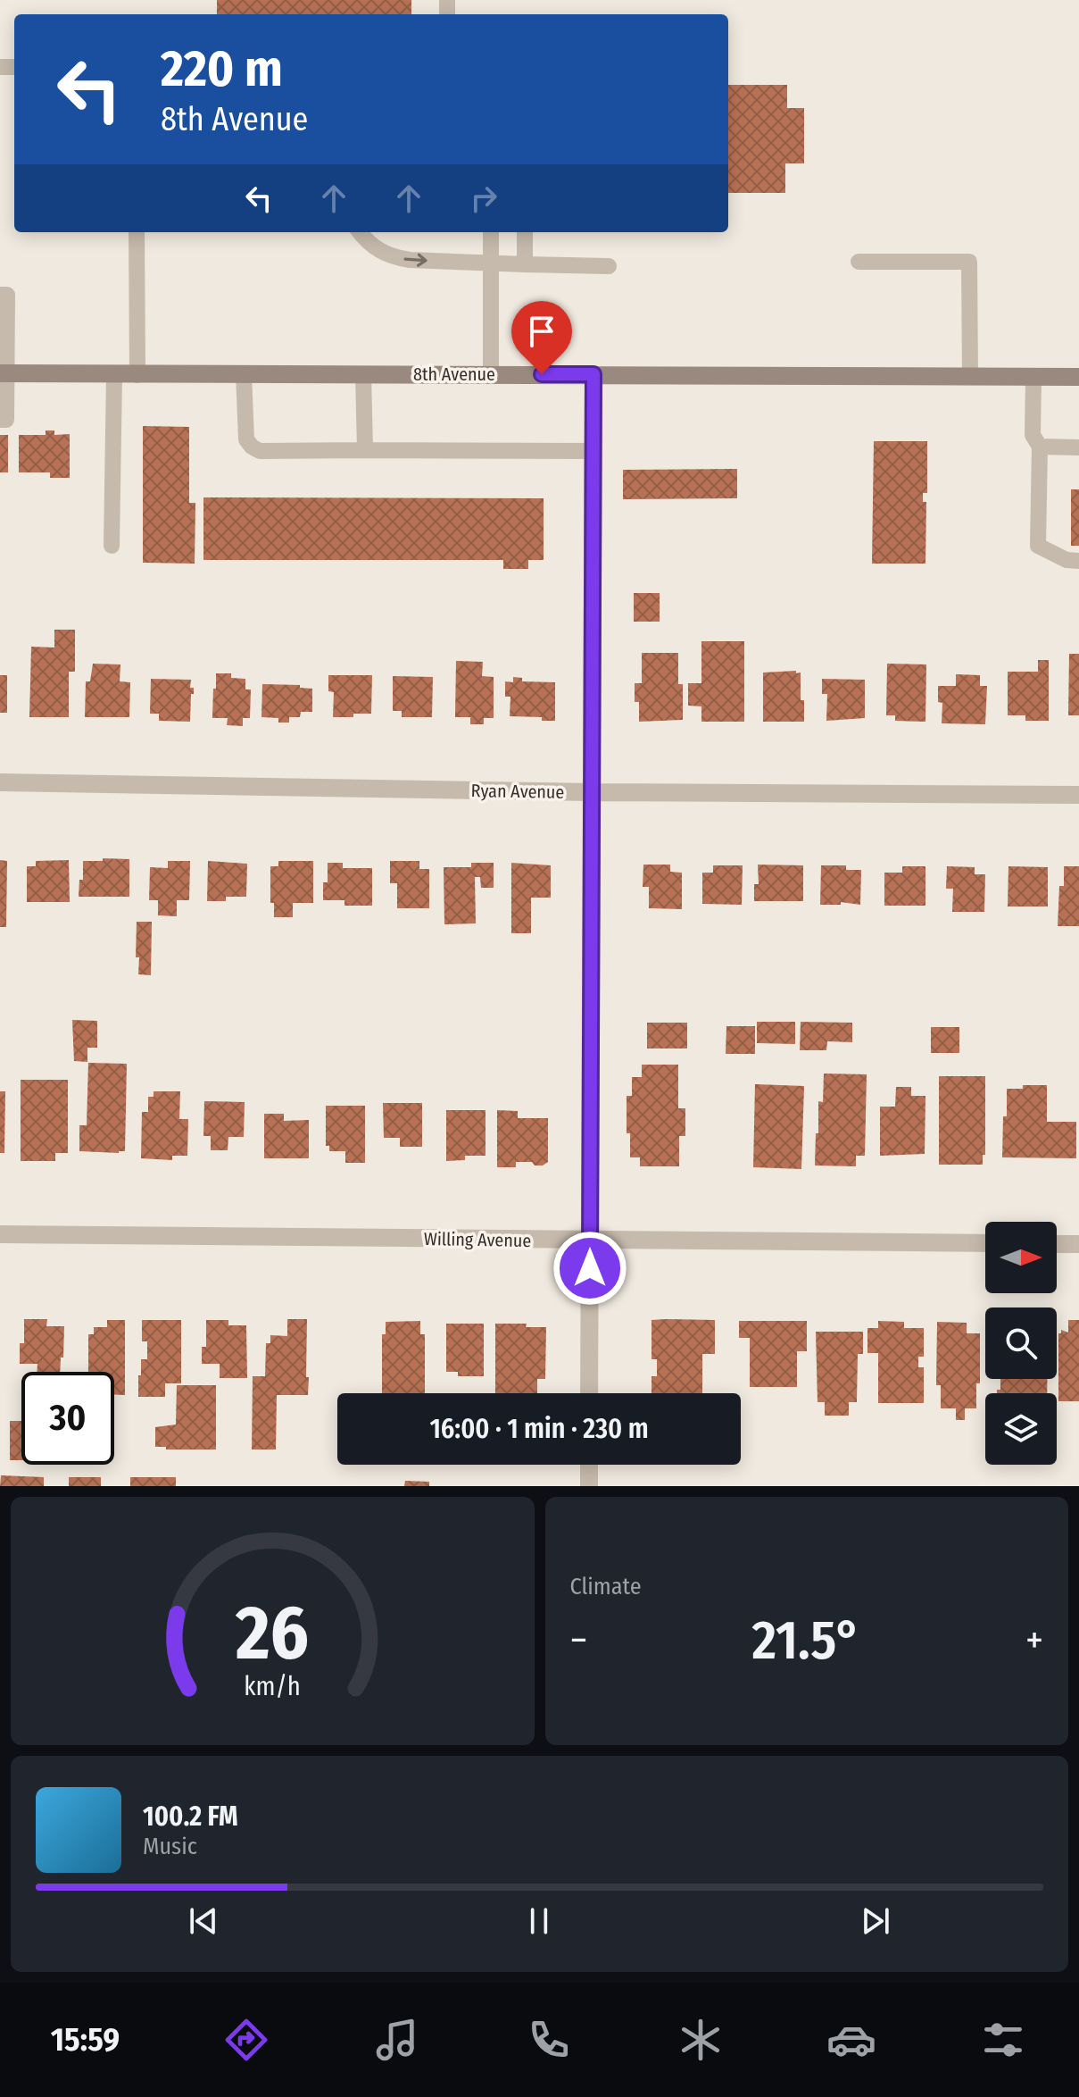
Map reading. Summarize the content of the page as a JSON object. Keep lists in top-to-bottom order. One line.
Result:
{"streets":{"main road":["8th Avenue"],"street":["Ryan Avenue","Willing Avenue"]},"north":"right","page":{"turn":["220 m","8th Avenue"],"limit":"30","trip":"16:00 · 1 min · 230 m","tile":"Climate","heat":["−","21.5°","+"],"song":["100.2 FM","Music"],"tabs":"15:59","gauge":["26","km/h"]}}
